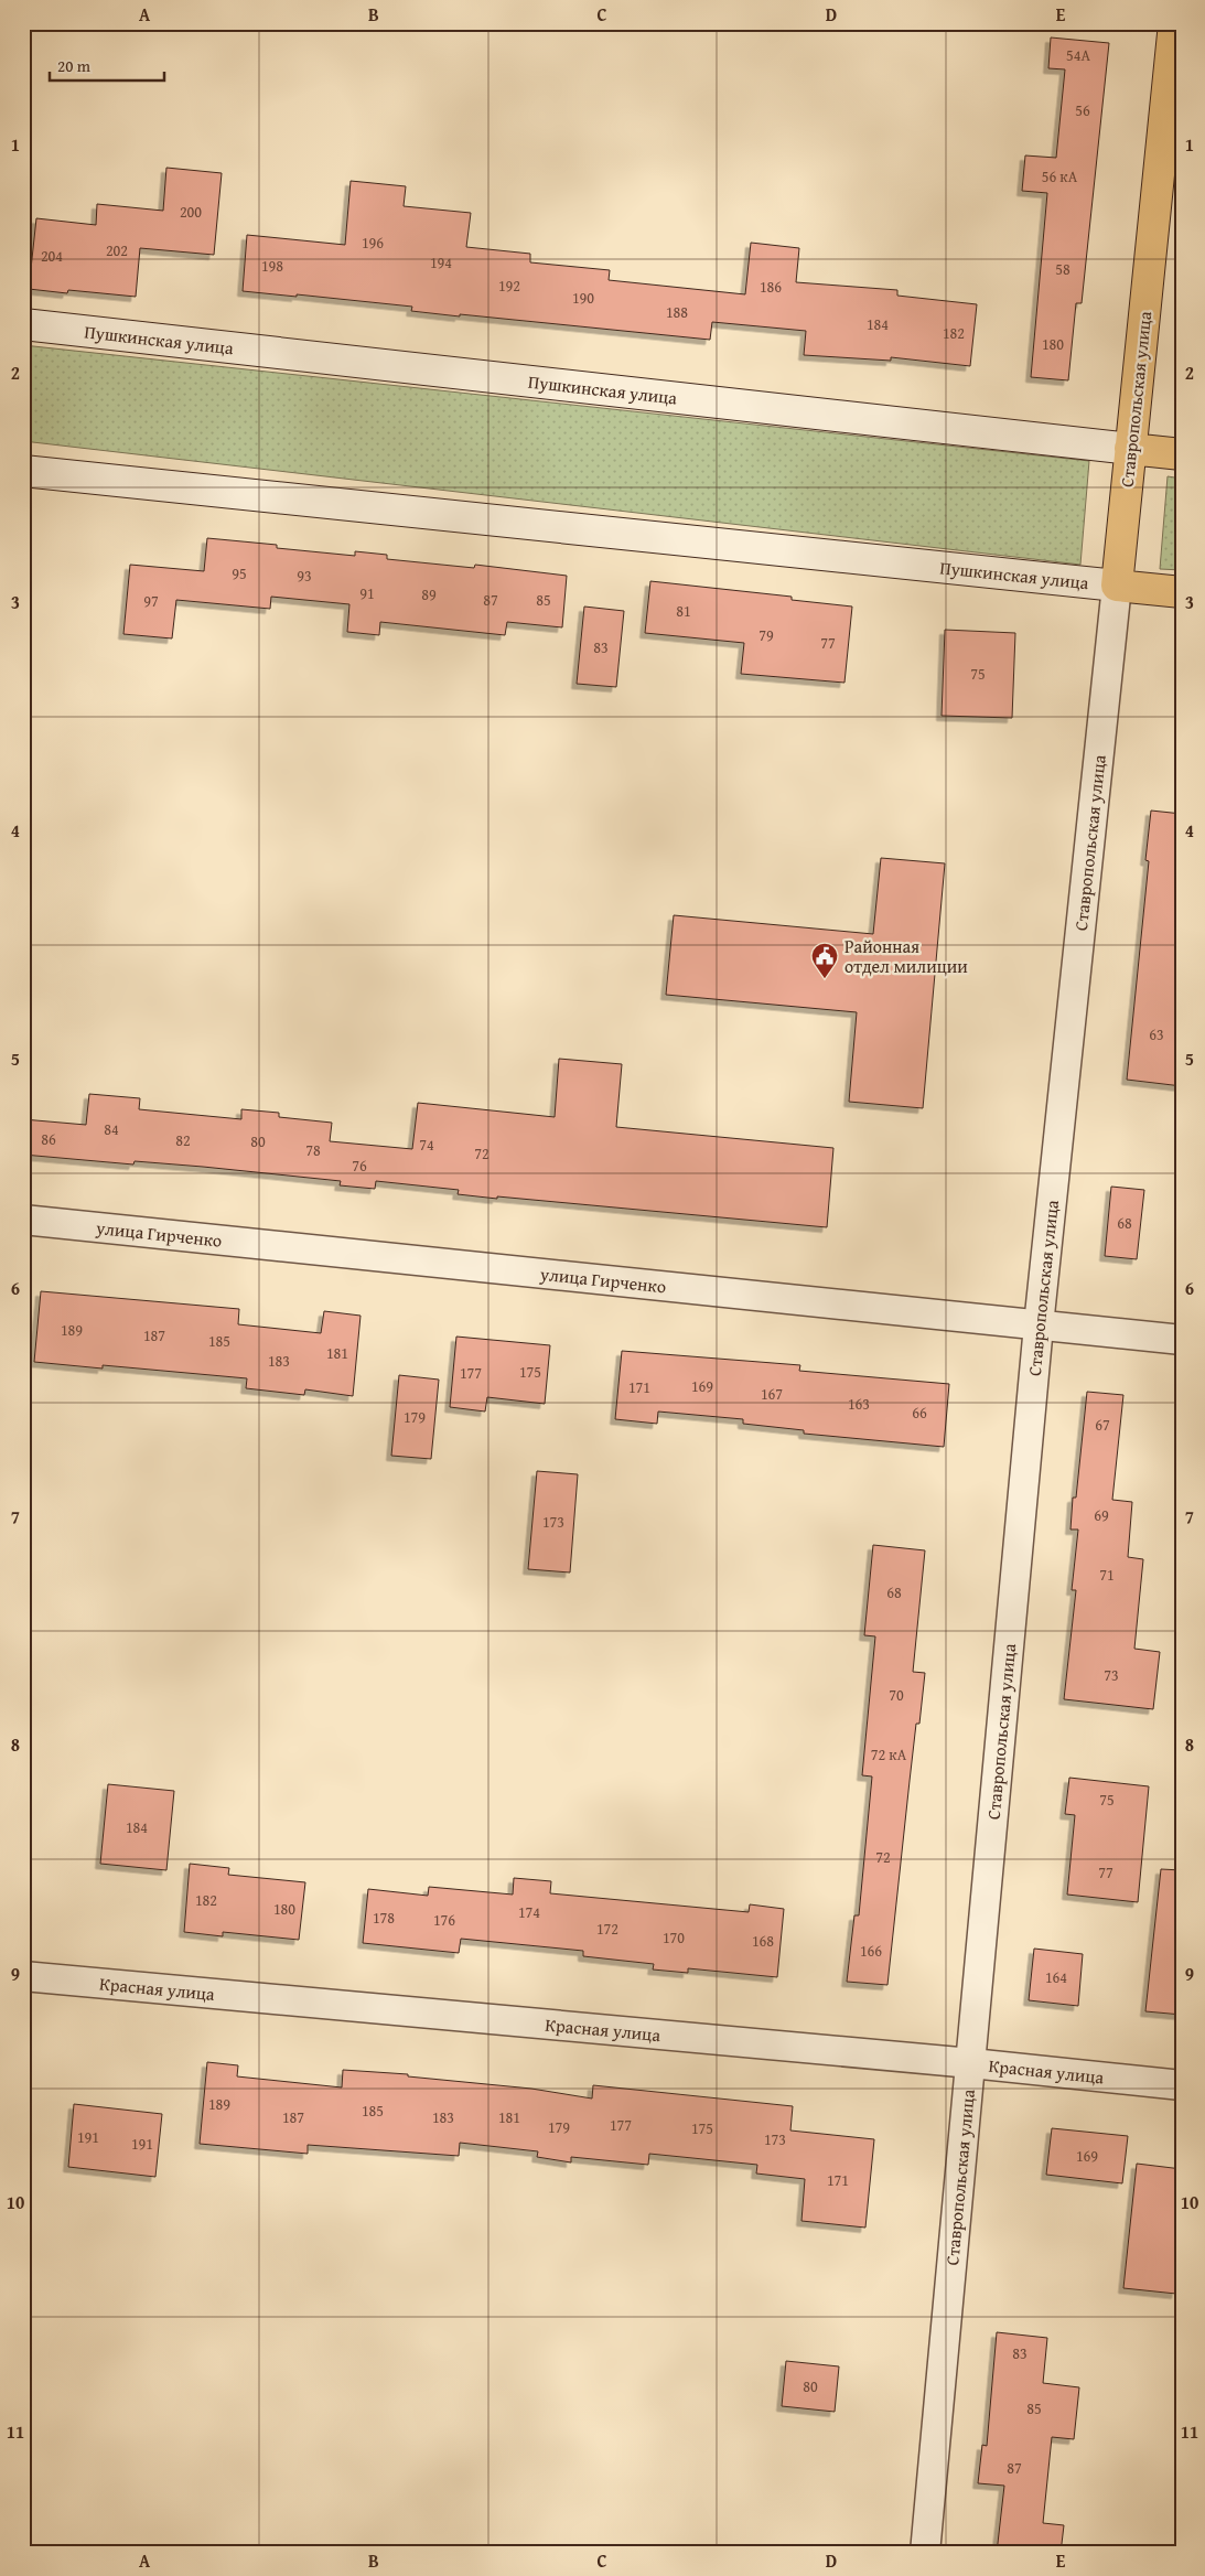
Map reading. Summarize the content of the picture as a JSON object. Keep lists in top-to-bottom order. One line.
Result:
{"streets":{"main road":["Пушкинская улица","Ставропольская улица"],"street":["улица Гирченко","Красная улица"]},"crossings":[["Пушкинская улица","Ставропольская улица"],["Ставропольская улица","улица Гирченко"],["Ставропольская улица","Красная улица"]],"places":{"public building":["Районная отдел милиции"]},"house_numbers":["54А","56","56 кА","200","196","202","204","194","198","58","192","186","190","188","184","182","180","95","93","91","89","87","85","97","81","79","77","83","75","63","84","86","82","80","74","78","72","76","68","189","187","185","181","183","175","177","169","171","167","163","66","179","67","69","173","71","68","73","70","72 кА","75","184","72","77","182","180","174","178","176","172","170","168","166","164","189","185","187","183","181","177","179","175","191","173","191","169","171","83","80","85","87"],"scale_bar":"20 m","grid":{"columns":["A","B","C","D","E"],"rows":["1","2","3","4","5","6","7","8","9","10","11"]}}
